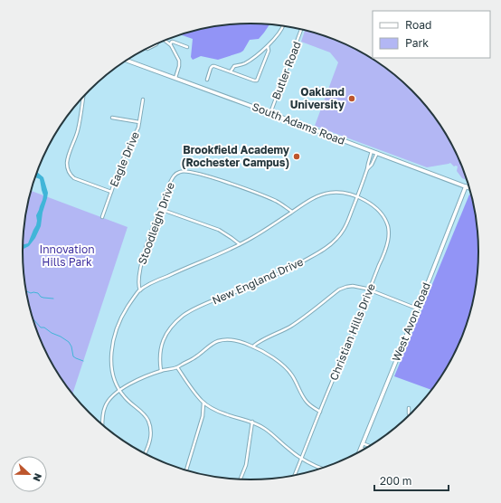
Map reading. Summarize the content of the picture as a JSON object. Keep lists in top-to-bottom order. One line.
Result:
{"streets":{"main road":["South Adams Road","West Avon Road"],"street":["Butler Road","Eagle Drive","Stoodleigh Drive","New England Drive","Christian Hills Drive"]},"crossings":[["Butler Road","South Adams Road"],["South Adams Road","New England Drive"],["South Adams Road","West Avon Road"],["Stoodleigh Drive","Christian Hills Drive"],["New England Drive","Christian Hills Drive"]],"parks":["Innovation Hills Park"],"places":["Oakland University","Brookfield Academy (Rochester Campus)"],"legend":["Road","Park"],"scale_bar":"200 m","north":"right"}
